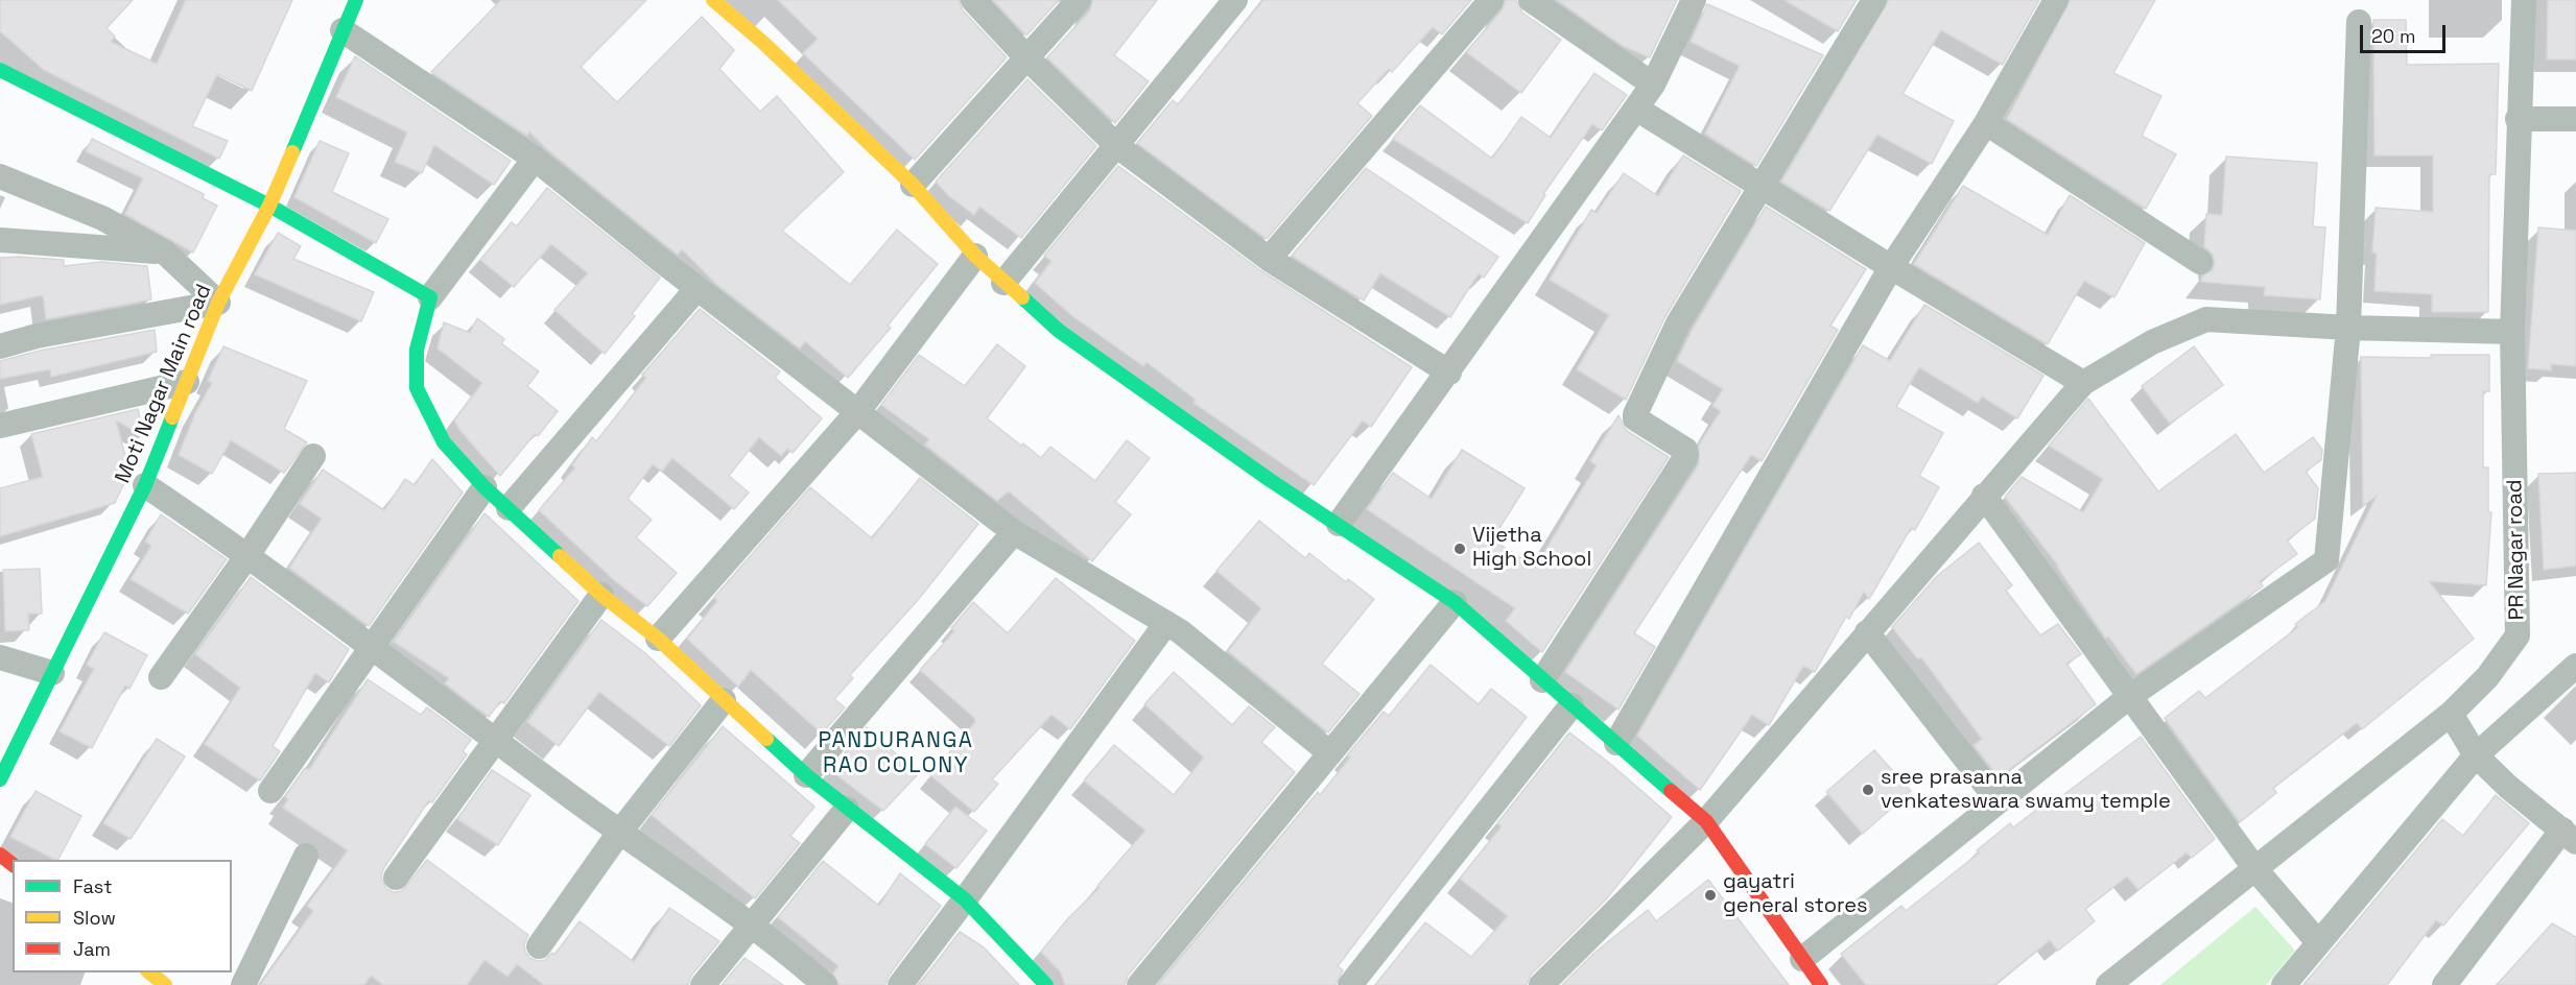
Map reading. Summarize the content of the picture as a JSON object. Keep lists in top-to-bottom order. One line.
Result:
{"streets":{"street":["Moti Nagar Main road","PR Nagar road"]},"districts":["PANDURANGA RAO COLONY"],"places":["Vijetha High School","sree prasanna venkateswara swamy temple","gayatri general stores"],"legend":["Fast","Slow","Jam"],"scale_bar":"20 m"}
